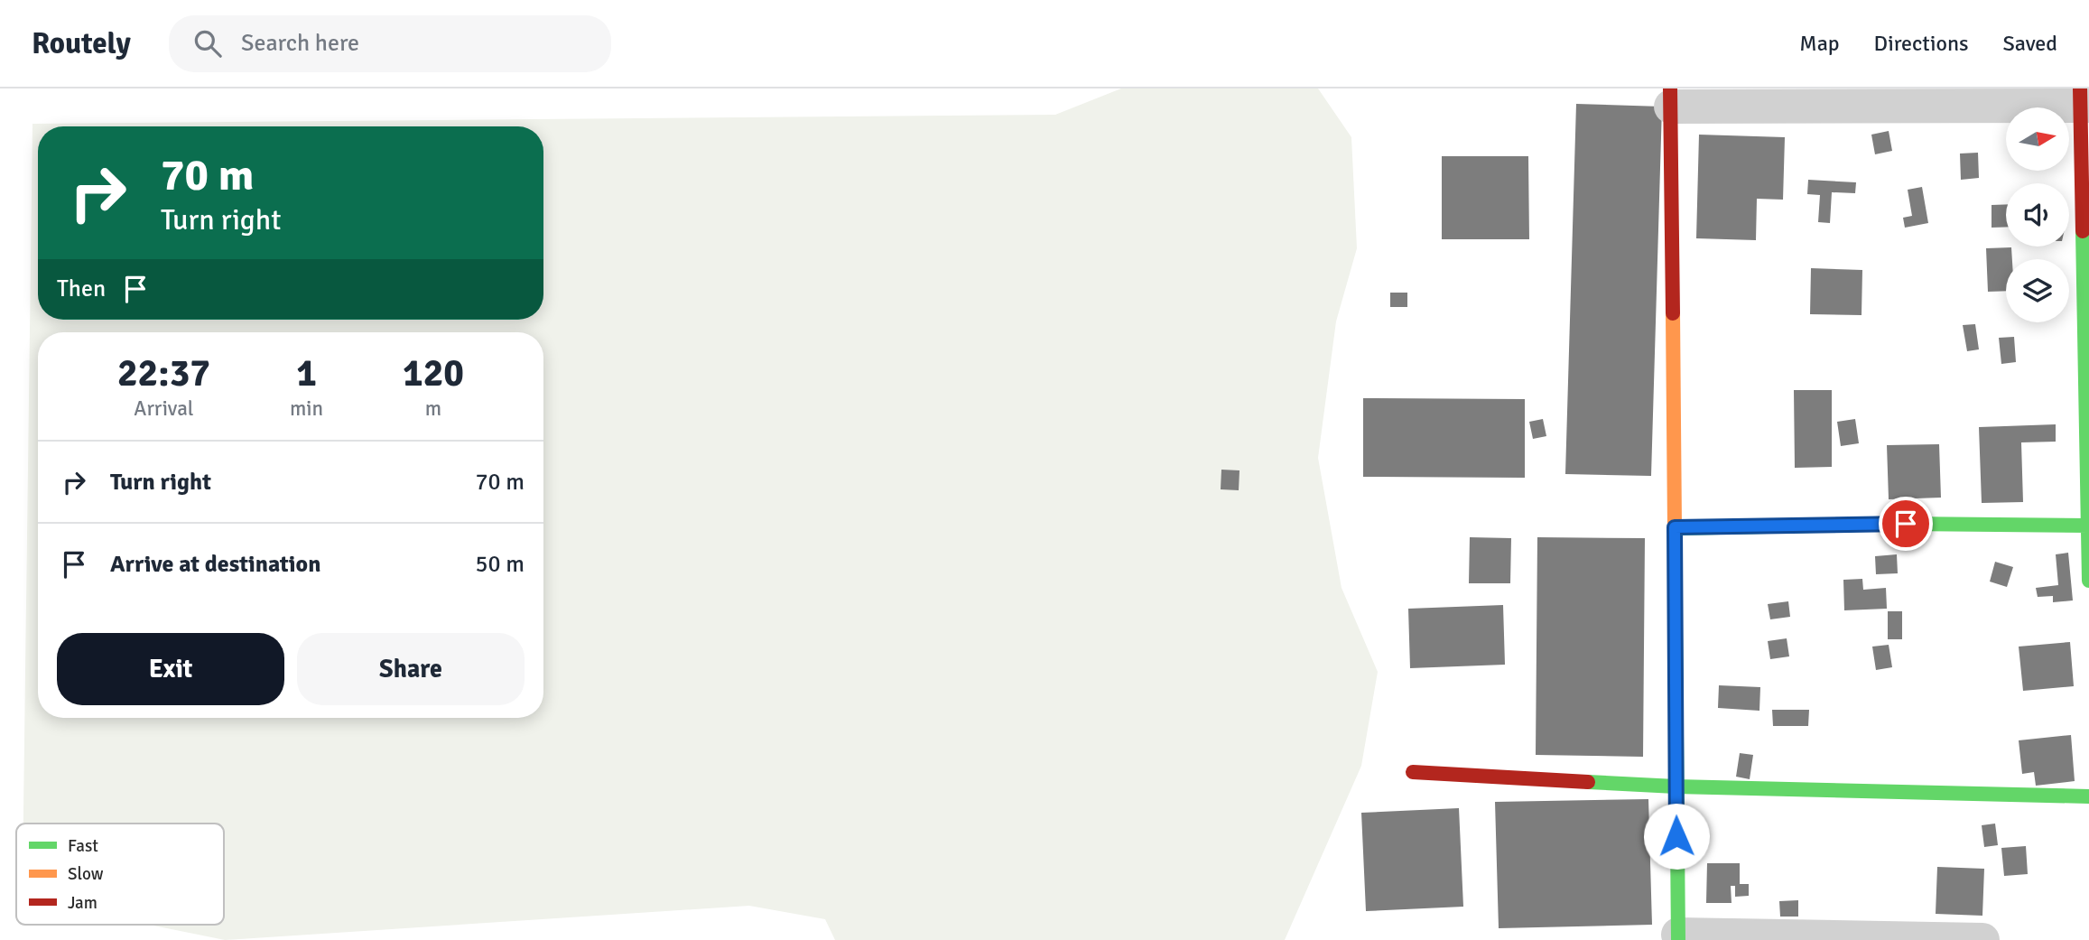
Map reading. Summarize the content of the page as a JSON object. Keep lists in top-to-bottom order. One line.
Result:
{"legend":["Fast","Slow","Jam"],"north":"right","page":{"header":"Routely","search":"Search here","nav":["Map","Directions","Saved"],"turn":["70 m","Turn right"],"then":"Then","eta":["22:37","Arrival","1","min","120","m"],"list":[{"name":"Turn right","value":"70 m"},{"name":"Arrive at destination","value":"50 m"}],"buttons":["Exit","Share"]}}
